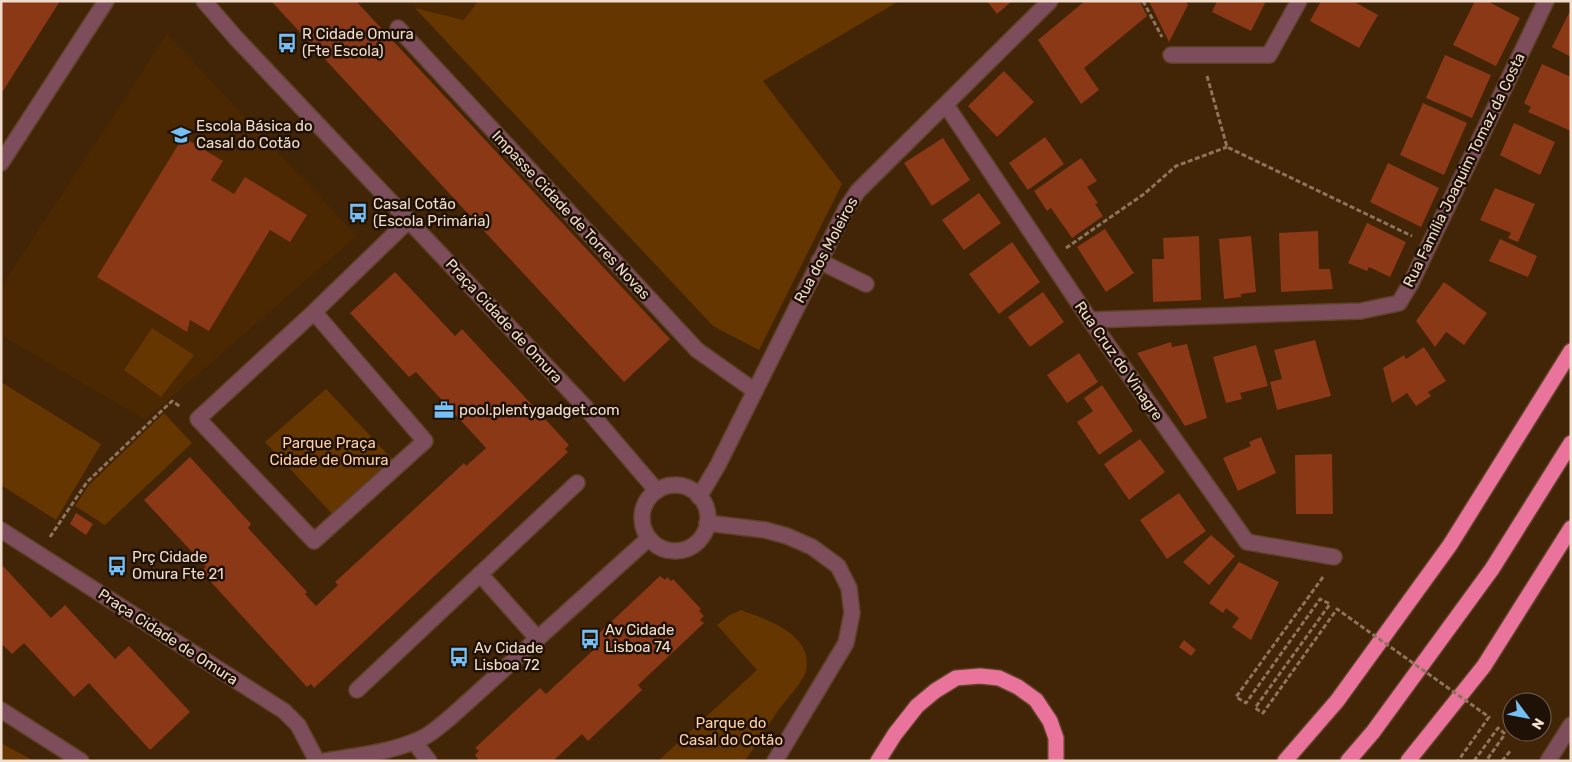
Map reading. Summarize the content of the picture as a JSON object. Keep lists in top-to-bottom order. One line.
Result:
{"streets":{"street":["Rua Família Joaquim Tomaz da Costa","Impasse Cidade de Torres Novas","Rua dos Moleiros","Praça Cidade de Omura","Rua Cruz do Vinagre"]},"crossings":[["Rua Família Joaquim Tomaz da Costa","Rua Cruz do Vinagre"],["Impasse Cidade de Torres Novas","Rua dos Moleiros"],["Rua dos Moleiros","Praça Cidade de Omura"],["Rua dos Moleiros","Rua Cruz do Vinagre"]],"parks":["Parque Praça Cidade de Omura","Parque do Casal do Cotão"],"places":{"bus stop":["R Cidade Omura (Fte Escola)","Casal Cotão (Escola Primária)","Prç Cidade Omura Fte 21","Av Cidade Lisboa 74","Av Cidade Lisboa 72"],"school or university":["Escola Básica do Casal do Cotão"],"office":["pool.plentygadget.com"]},"north":"bottom right"}
